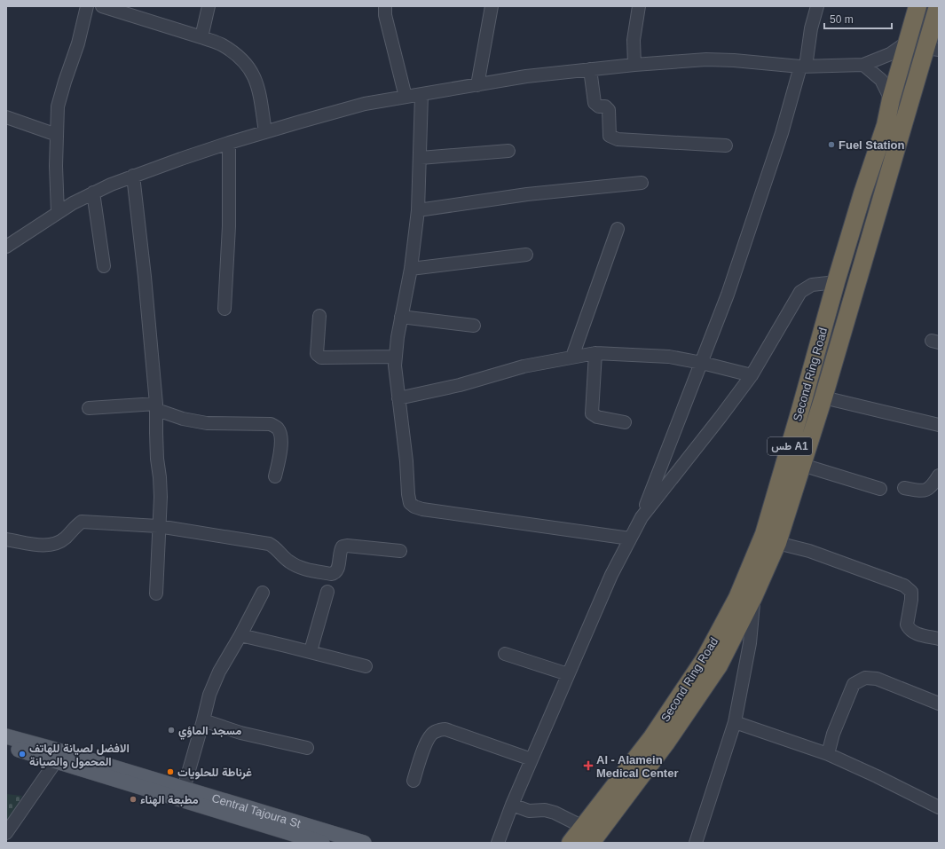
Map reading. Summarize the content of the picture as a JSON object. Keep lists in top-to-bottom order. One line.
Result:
{"streets":{"highway":["Second Ring Road","طس A1"],"main road":["Central Tajoura St"]},"places":{"other":["Fuel Station","مسجد الماؤي","الافضل لصيانة للهاتف المحمول والصيانة","غرناطة للحلويات","مطبعة الهناء"],"health":["Al - Alamein Medical Center"]},"scale_bar":"50 m"}
